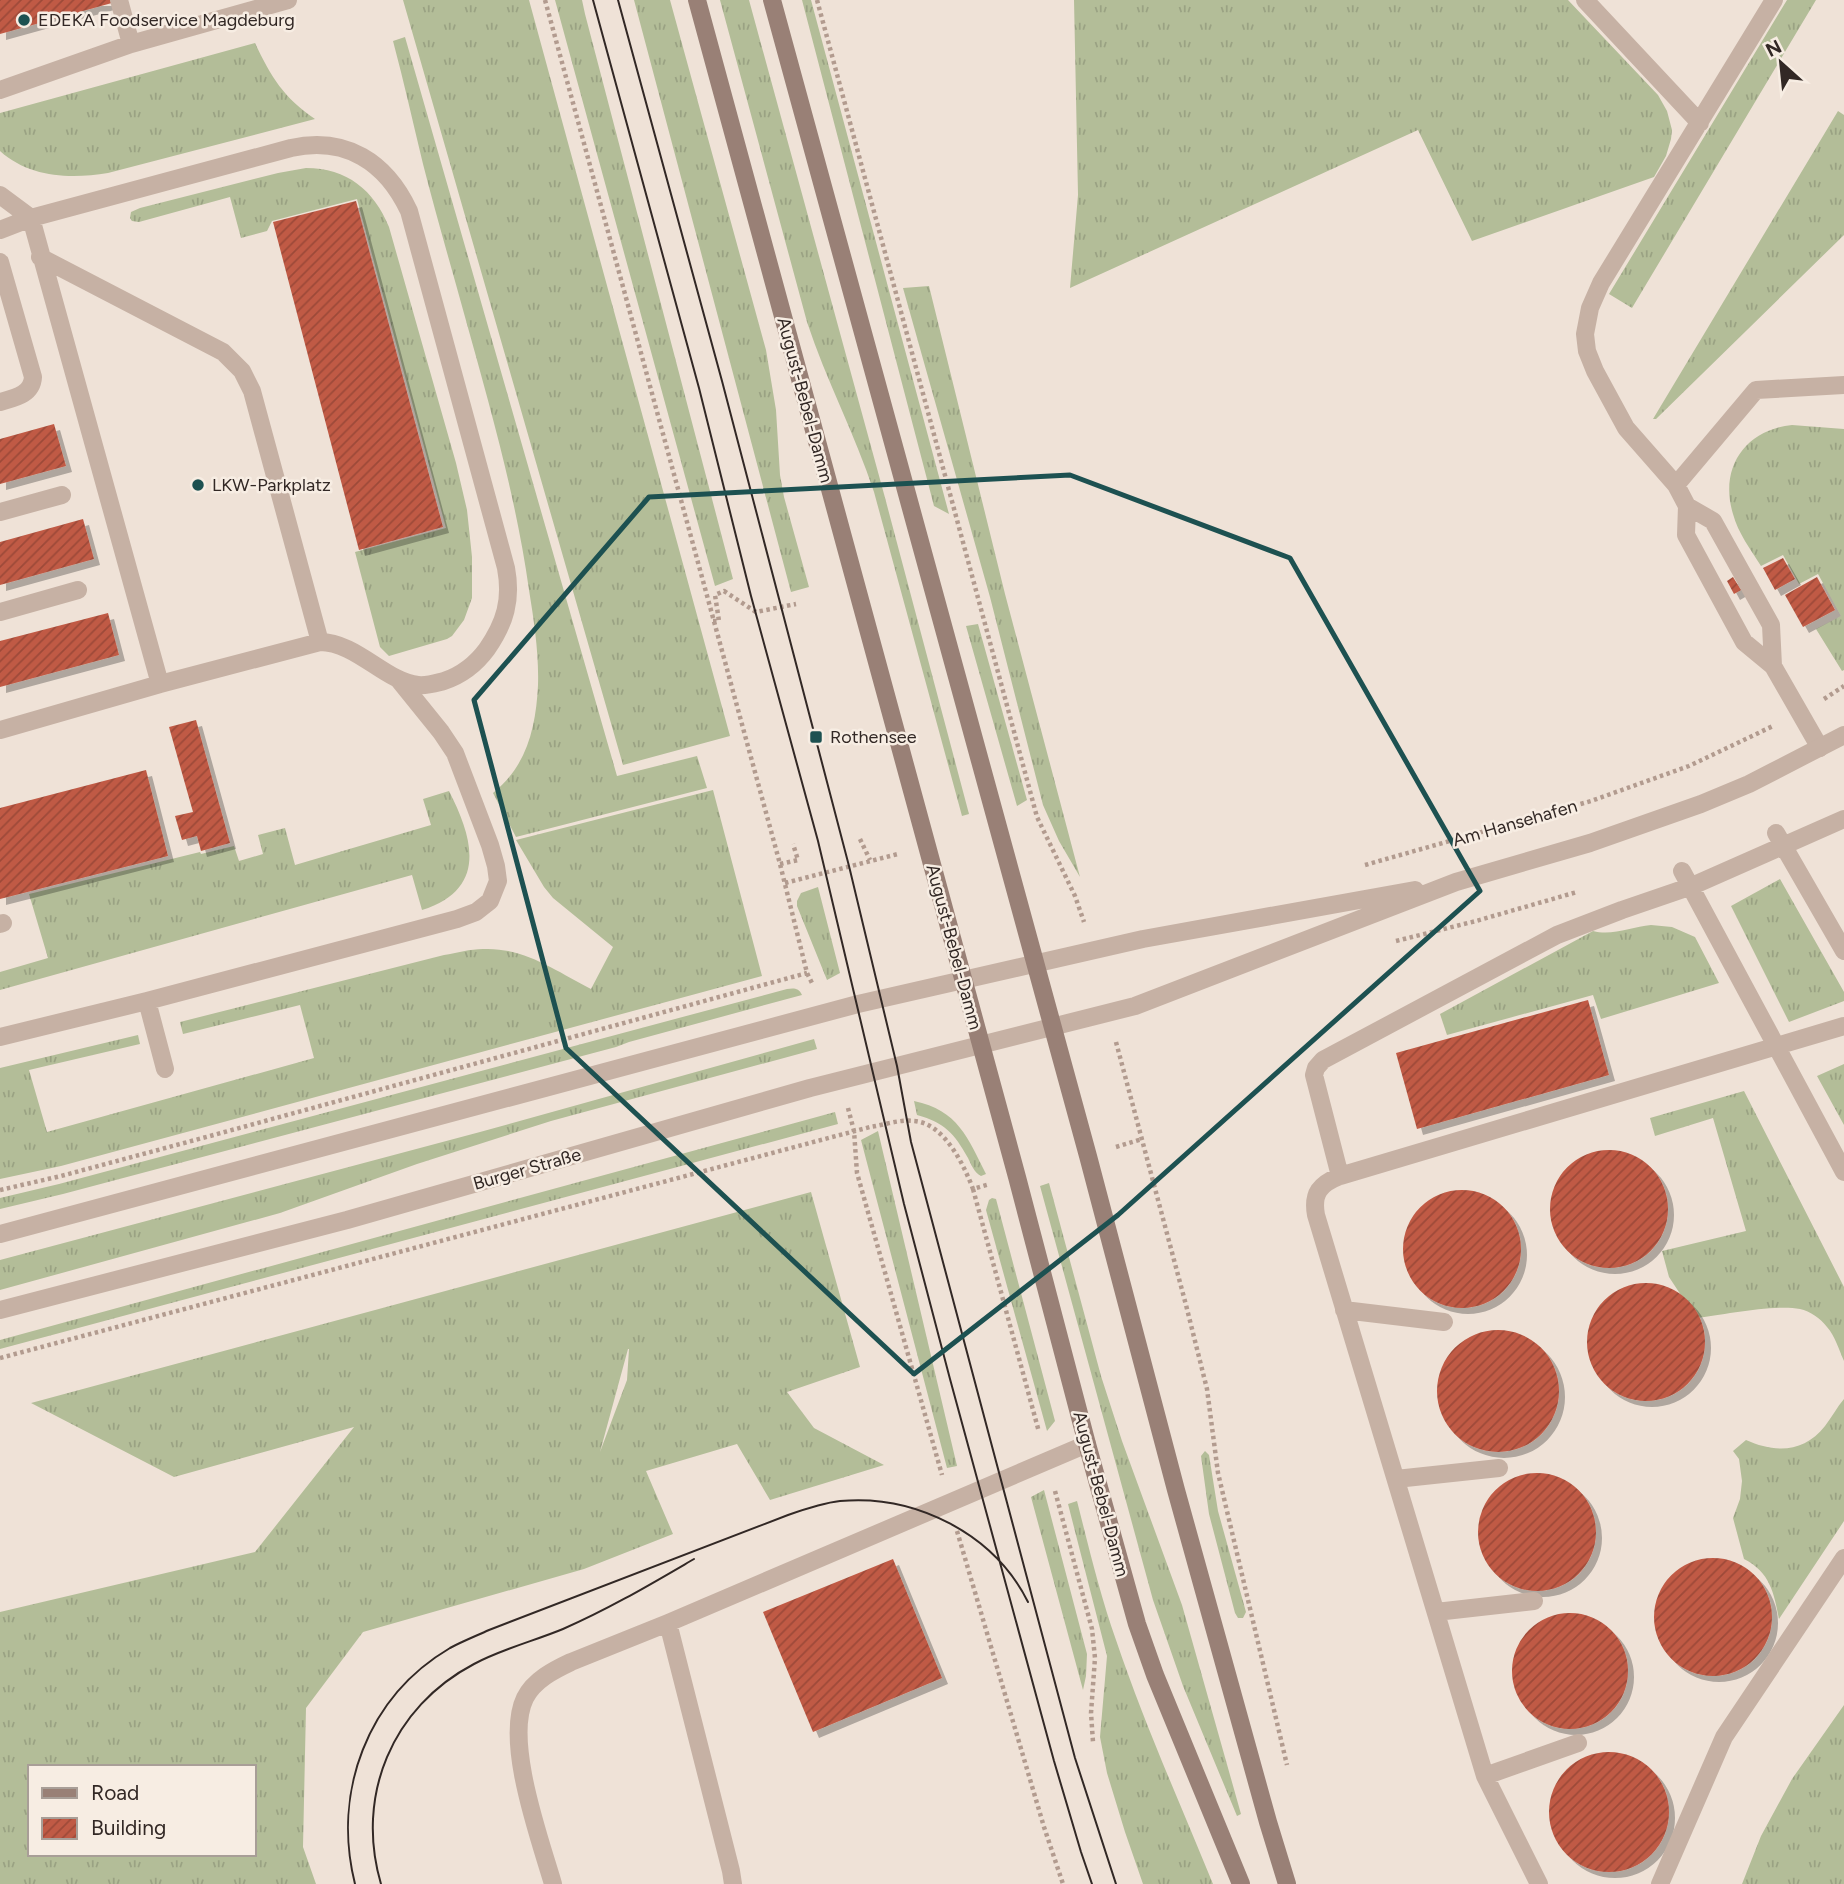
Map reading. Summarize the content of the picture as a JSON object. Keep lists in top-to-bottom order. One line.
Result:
{"streets":{"main road":["August-Bebel-Damm"],"street":["Burger Straße"],"path":["Am Hansehafen"]},"crossings":[["August-Bebel-Damm","Burger Straße"]],"places":{"other":["EDEKA Foodservice Magdeburg","LKW-Parkplatz"],"transit":["Rothensee"]},"legend":["Road","Building"],"north":"top left"}
